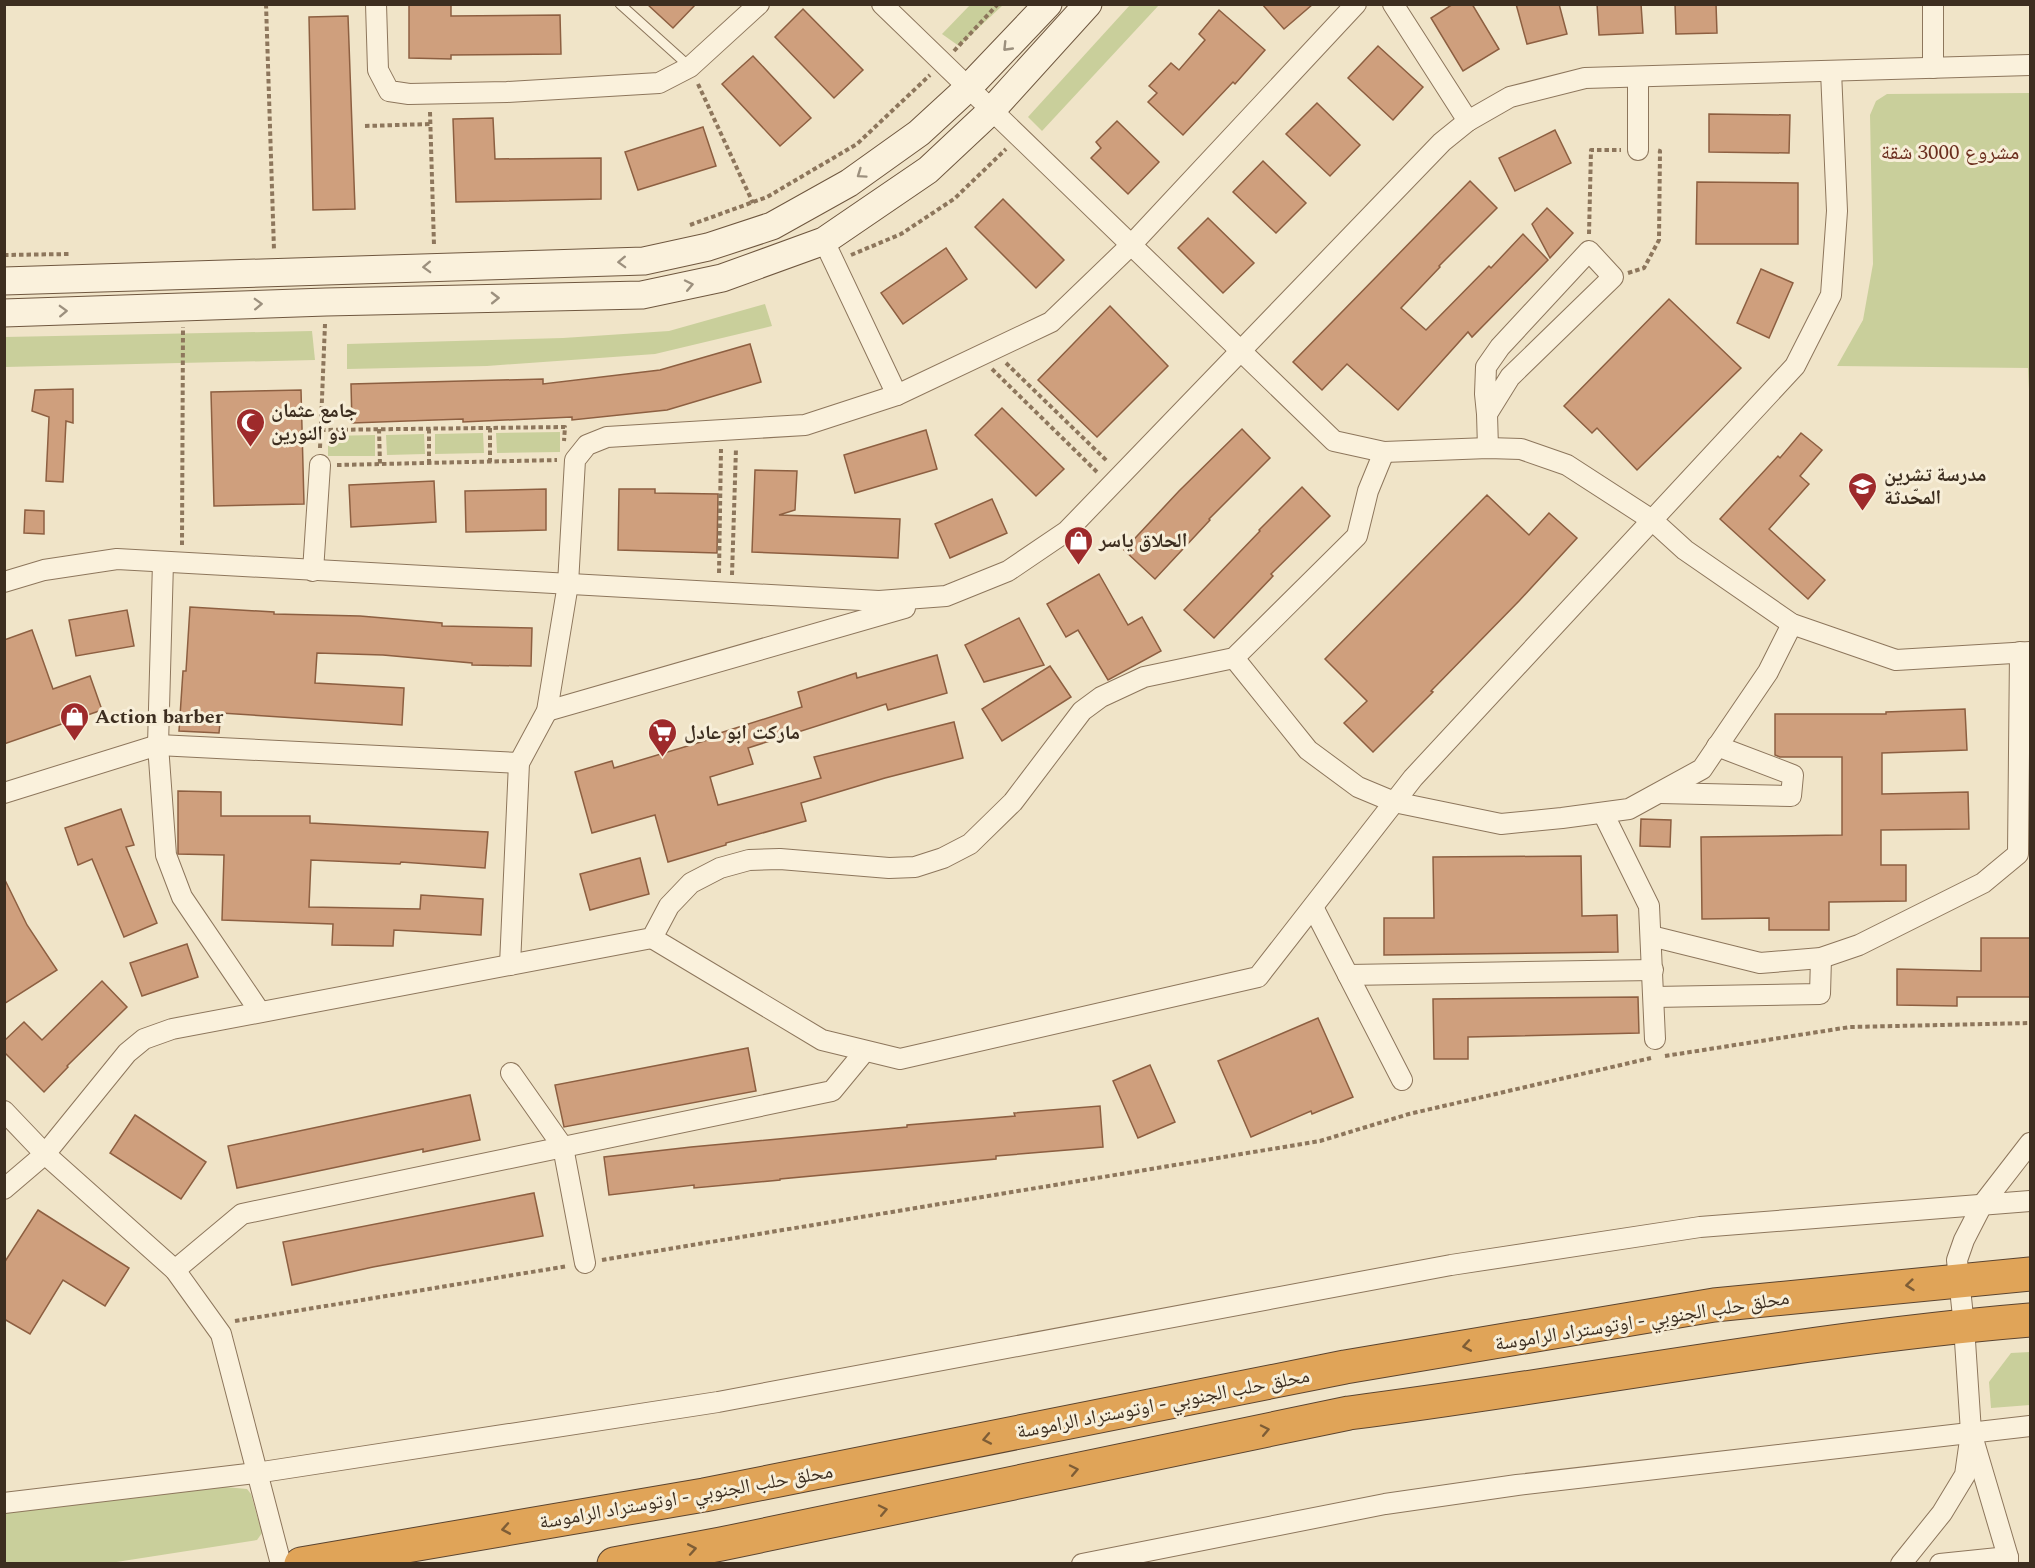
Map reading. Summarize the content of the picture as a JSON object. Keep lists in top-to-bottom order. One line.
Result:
{"streets":{"highway":["محلق حلب الجنوبي - اوتوستراد الراموسة"]},"districts":["مشروع 3000 شقة"],"places":{"mosque":["جامع عثمان ذو النورين"],"school or university":["مدرسة تشرين المحّدثة"],"shop":["الحلاق ياسر","Action barber"],"supermarket":["ماركت ابو عادل"]}}
